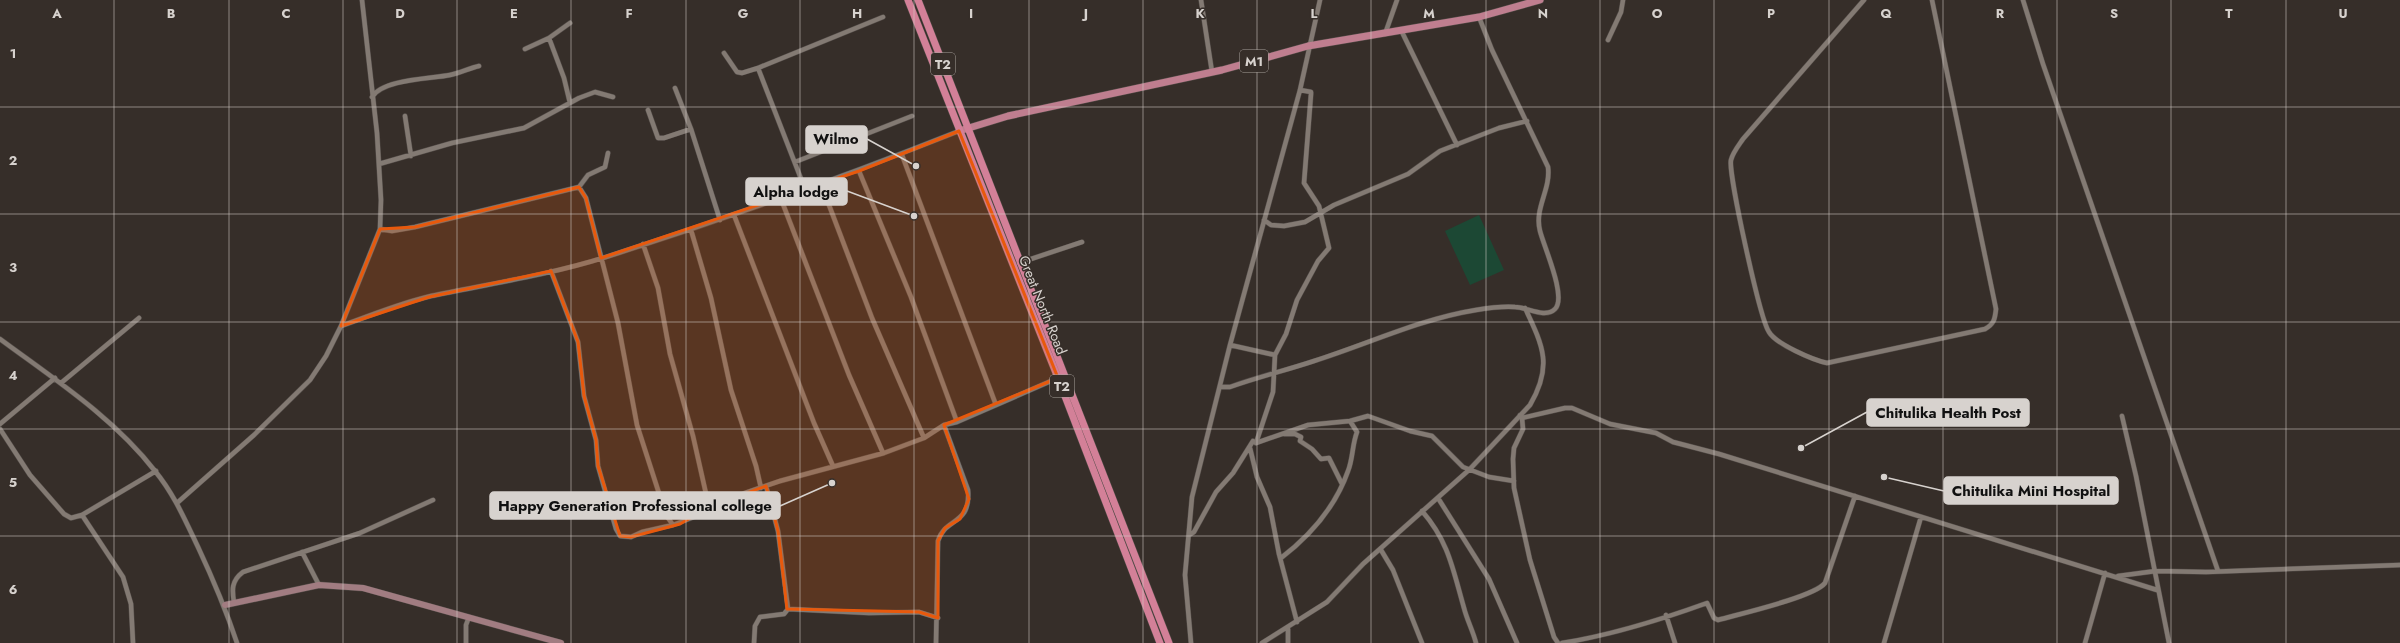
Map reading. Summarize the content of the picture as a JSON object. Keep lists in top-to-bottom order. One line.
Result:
{"streets":{"highway":["T2","Great North Road"],"main road":["M1"]},"crossings":[["M1","Great North Road"]],"places":["Wilmo","Alpha lodge","Chitulika Health Post","Chitulika Mini Hospital","Happy Generation Professional college"],"grid":{"columns":["A","B","C","D","E","F","G","H","I","J","K","L","M","N","O","P","Q","R","S","T","U"],"rows":["1","2","3","4","5","6"]}}
